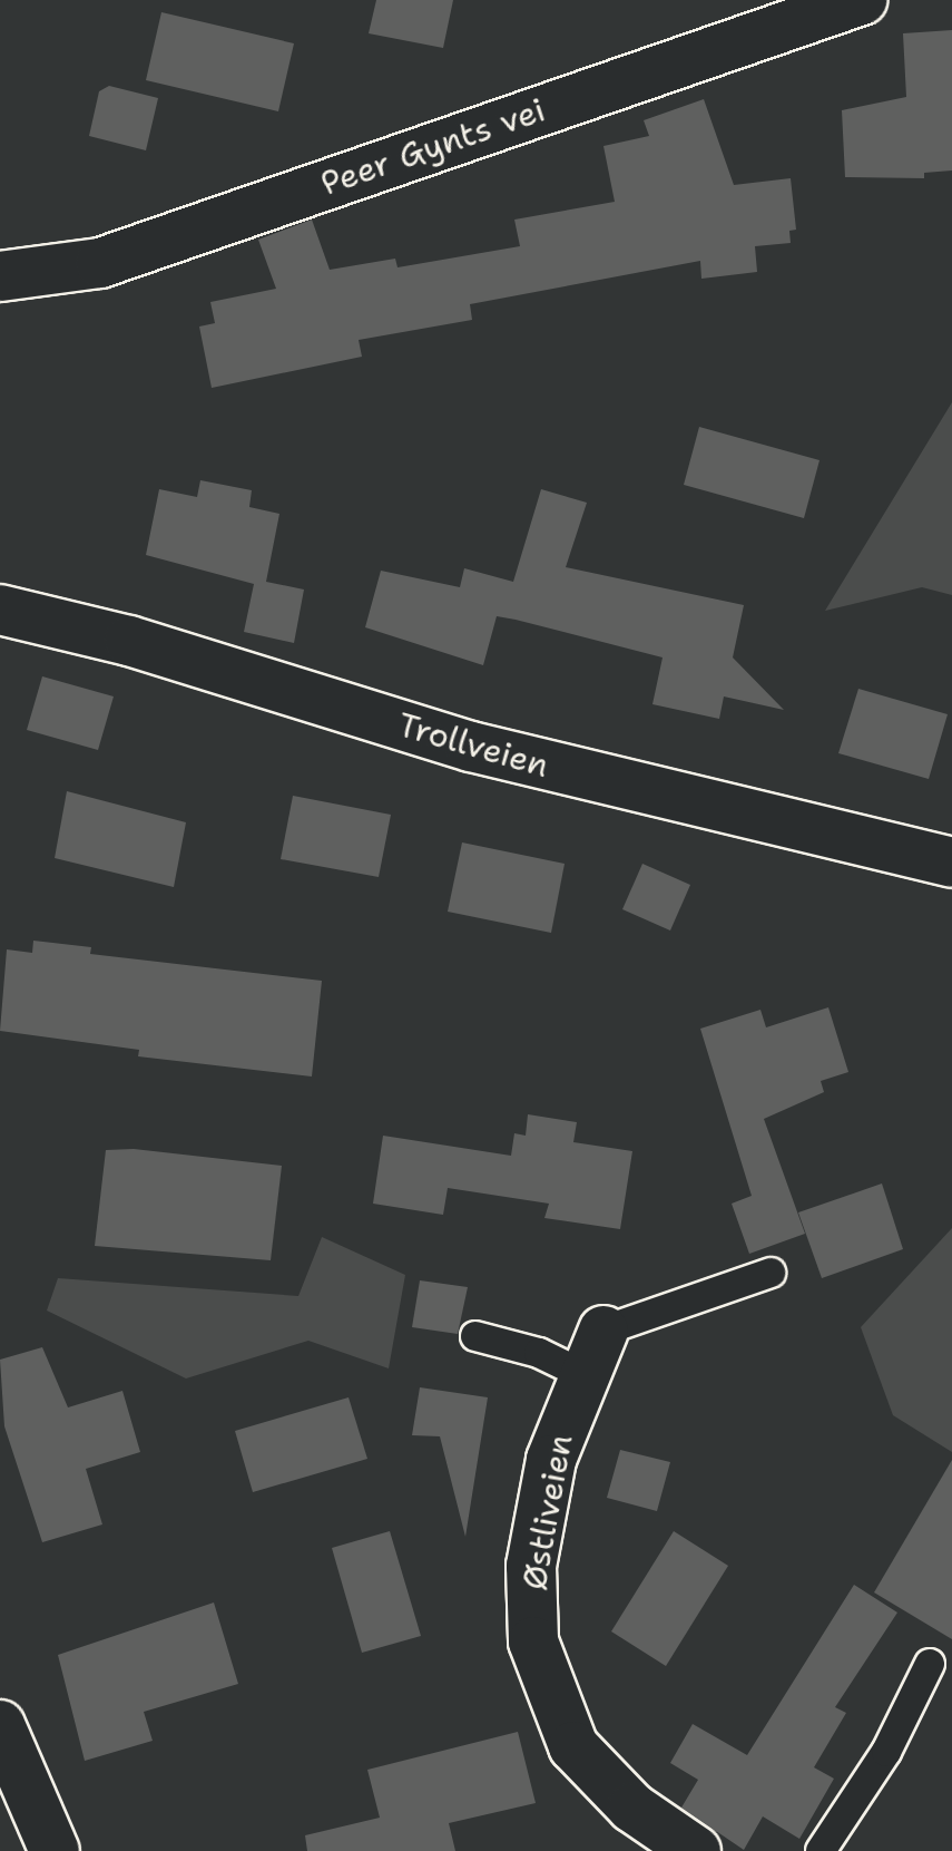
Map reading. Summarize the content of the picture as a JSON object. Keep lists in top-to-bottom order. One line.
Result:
{"streets":{"street":["Peer Gynts vei","Trollveien","Østliveien"]}}
